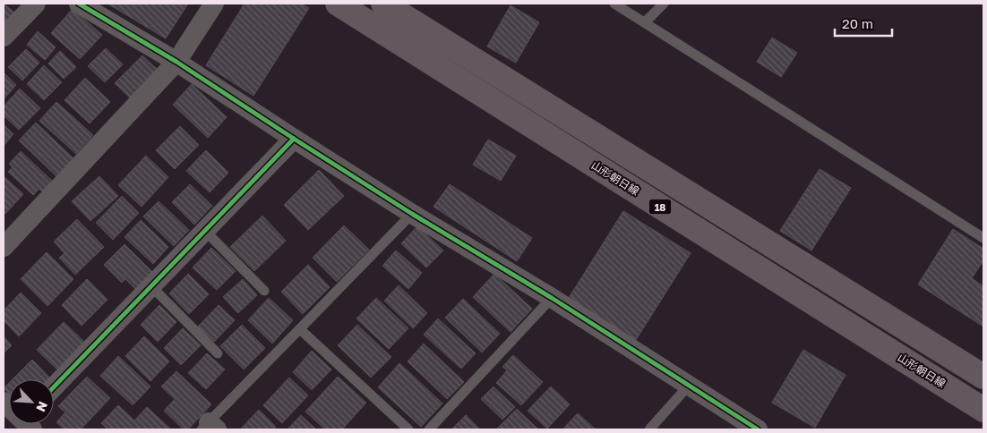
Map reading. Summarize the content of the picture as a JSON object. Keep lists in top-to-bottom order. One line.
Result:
{"streets":{"main road":["山形朝日線","18"]},"scale_bar":"20 m","north":"bottom right"}
